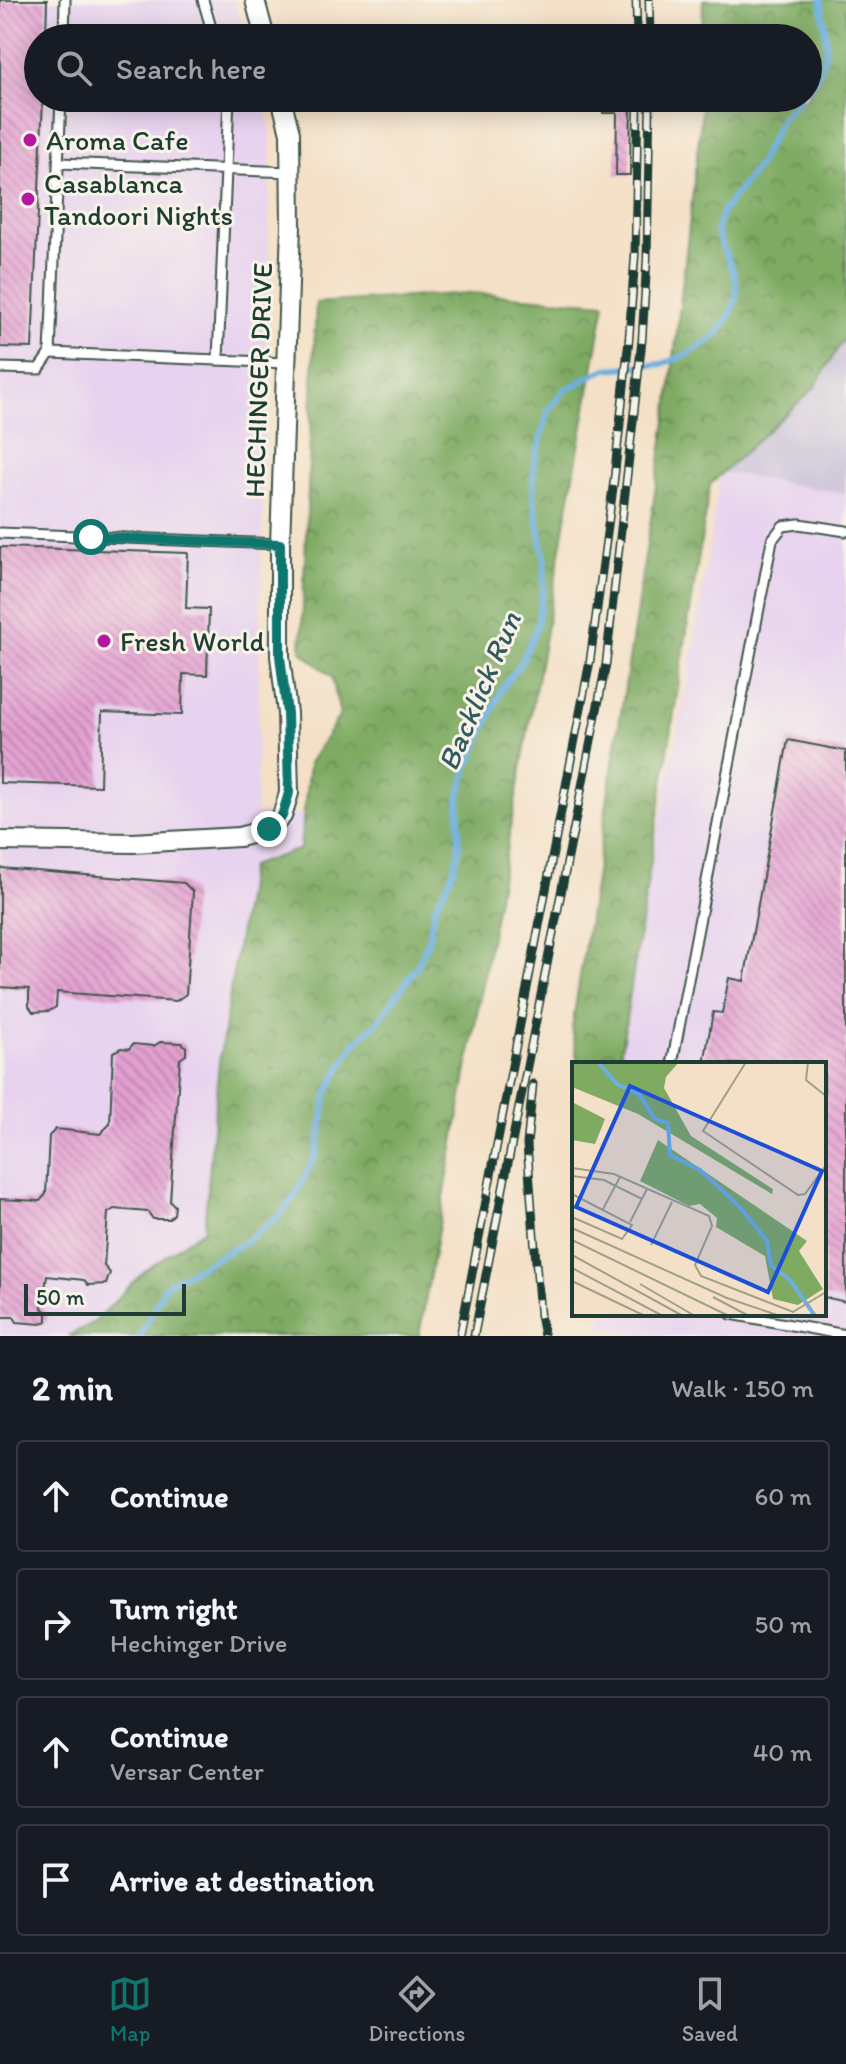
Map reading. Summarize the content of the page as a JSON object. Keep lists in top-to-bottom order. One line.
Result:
{"streets":{"street":["HECHINGER DRIVE"]},"water":["Backlick Run"],"places":["Aroma Cafe","Casablanca Tandoori Nights","Fresh World"],"scale_bar":"50 m","page":{"search":"Search here","scale":"50 m","heading":["2 min","Walk · 150 m"],"list":[["Continue","60 m"],["Turn right","Hechinger Drive","50 m"],["Continue","Versar Center","40 m"],"Arrive at destination"],"nav":["Map","Directions","Saved"]}}
